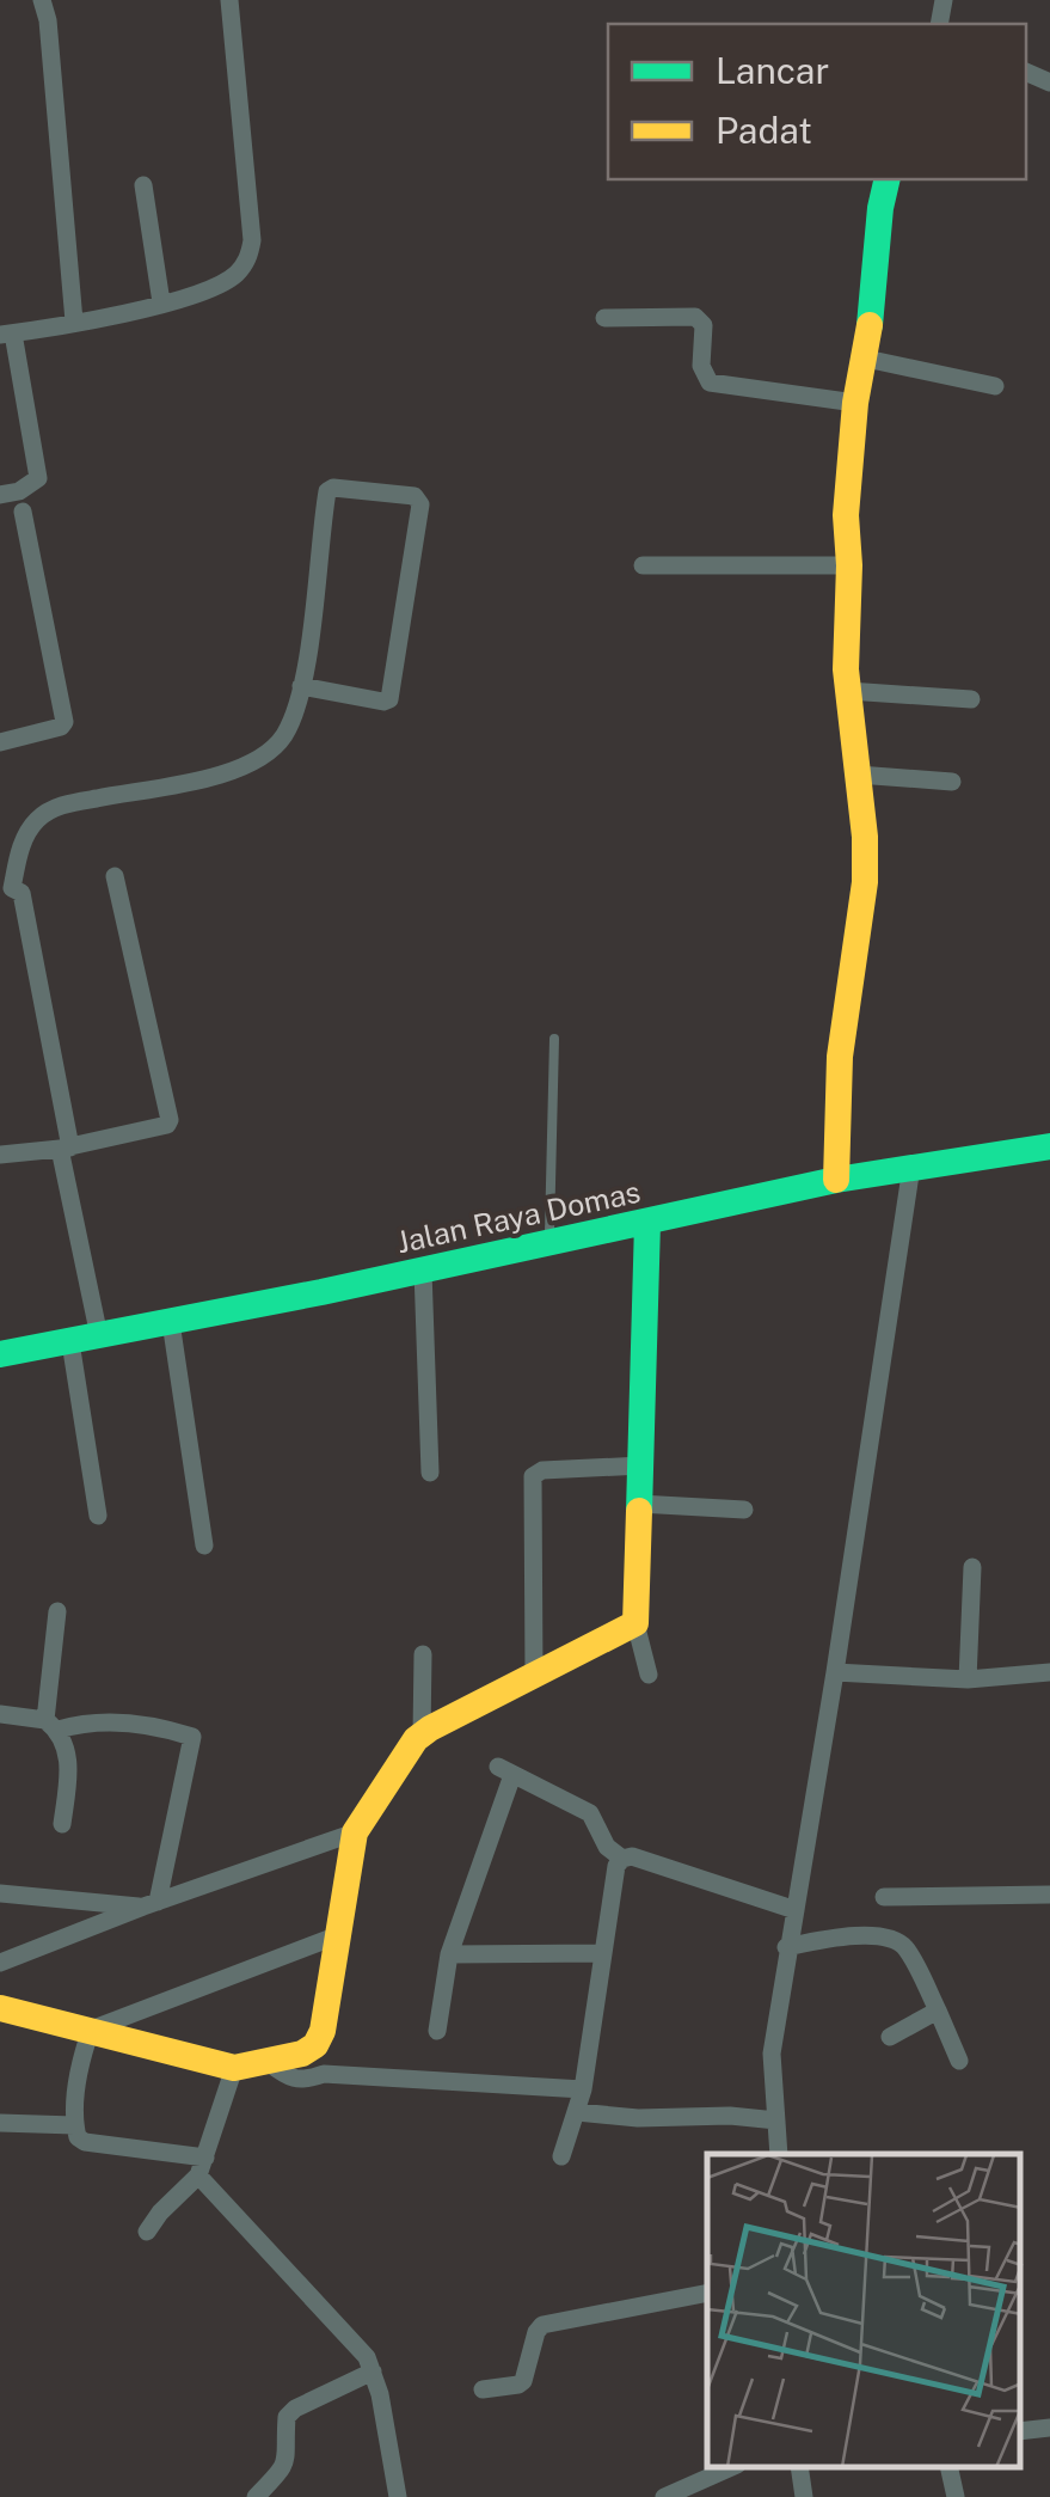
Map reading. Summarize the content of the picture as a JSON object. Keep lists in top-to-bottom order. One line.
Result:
{"streets":{"main road":["Jalan Raya Domas"]},"legend":["Lancar","Padat"]}
